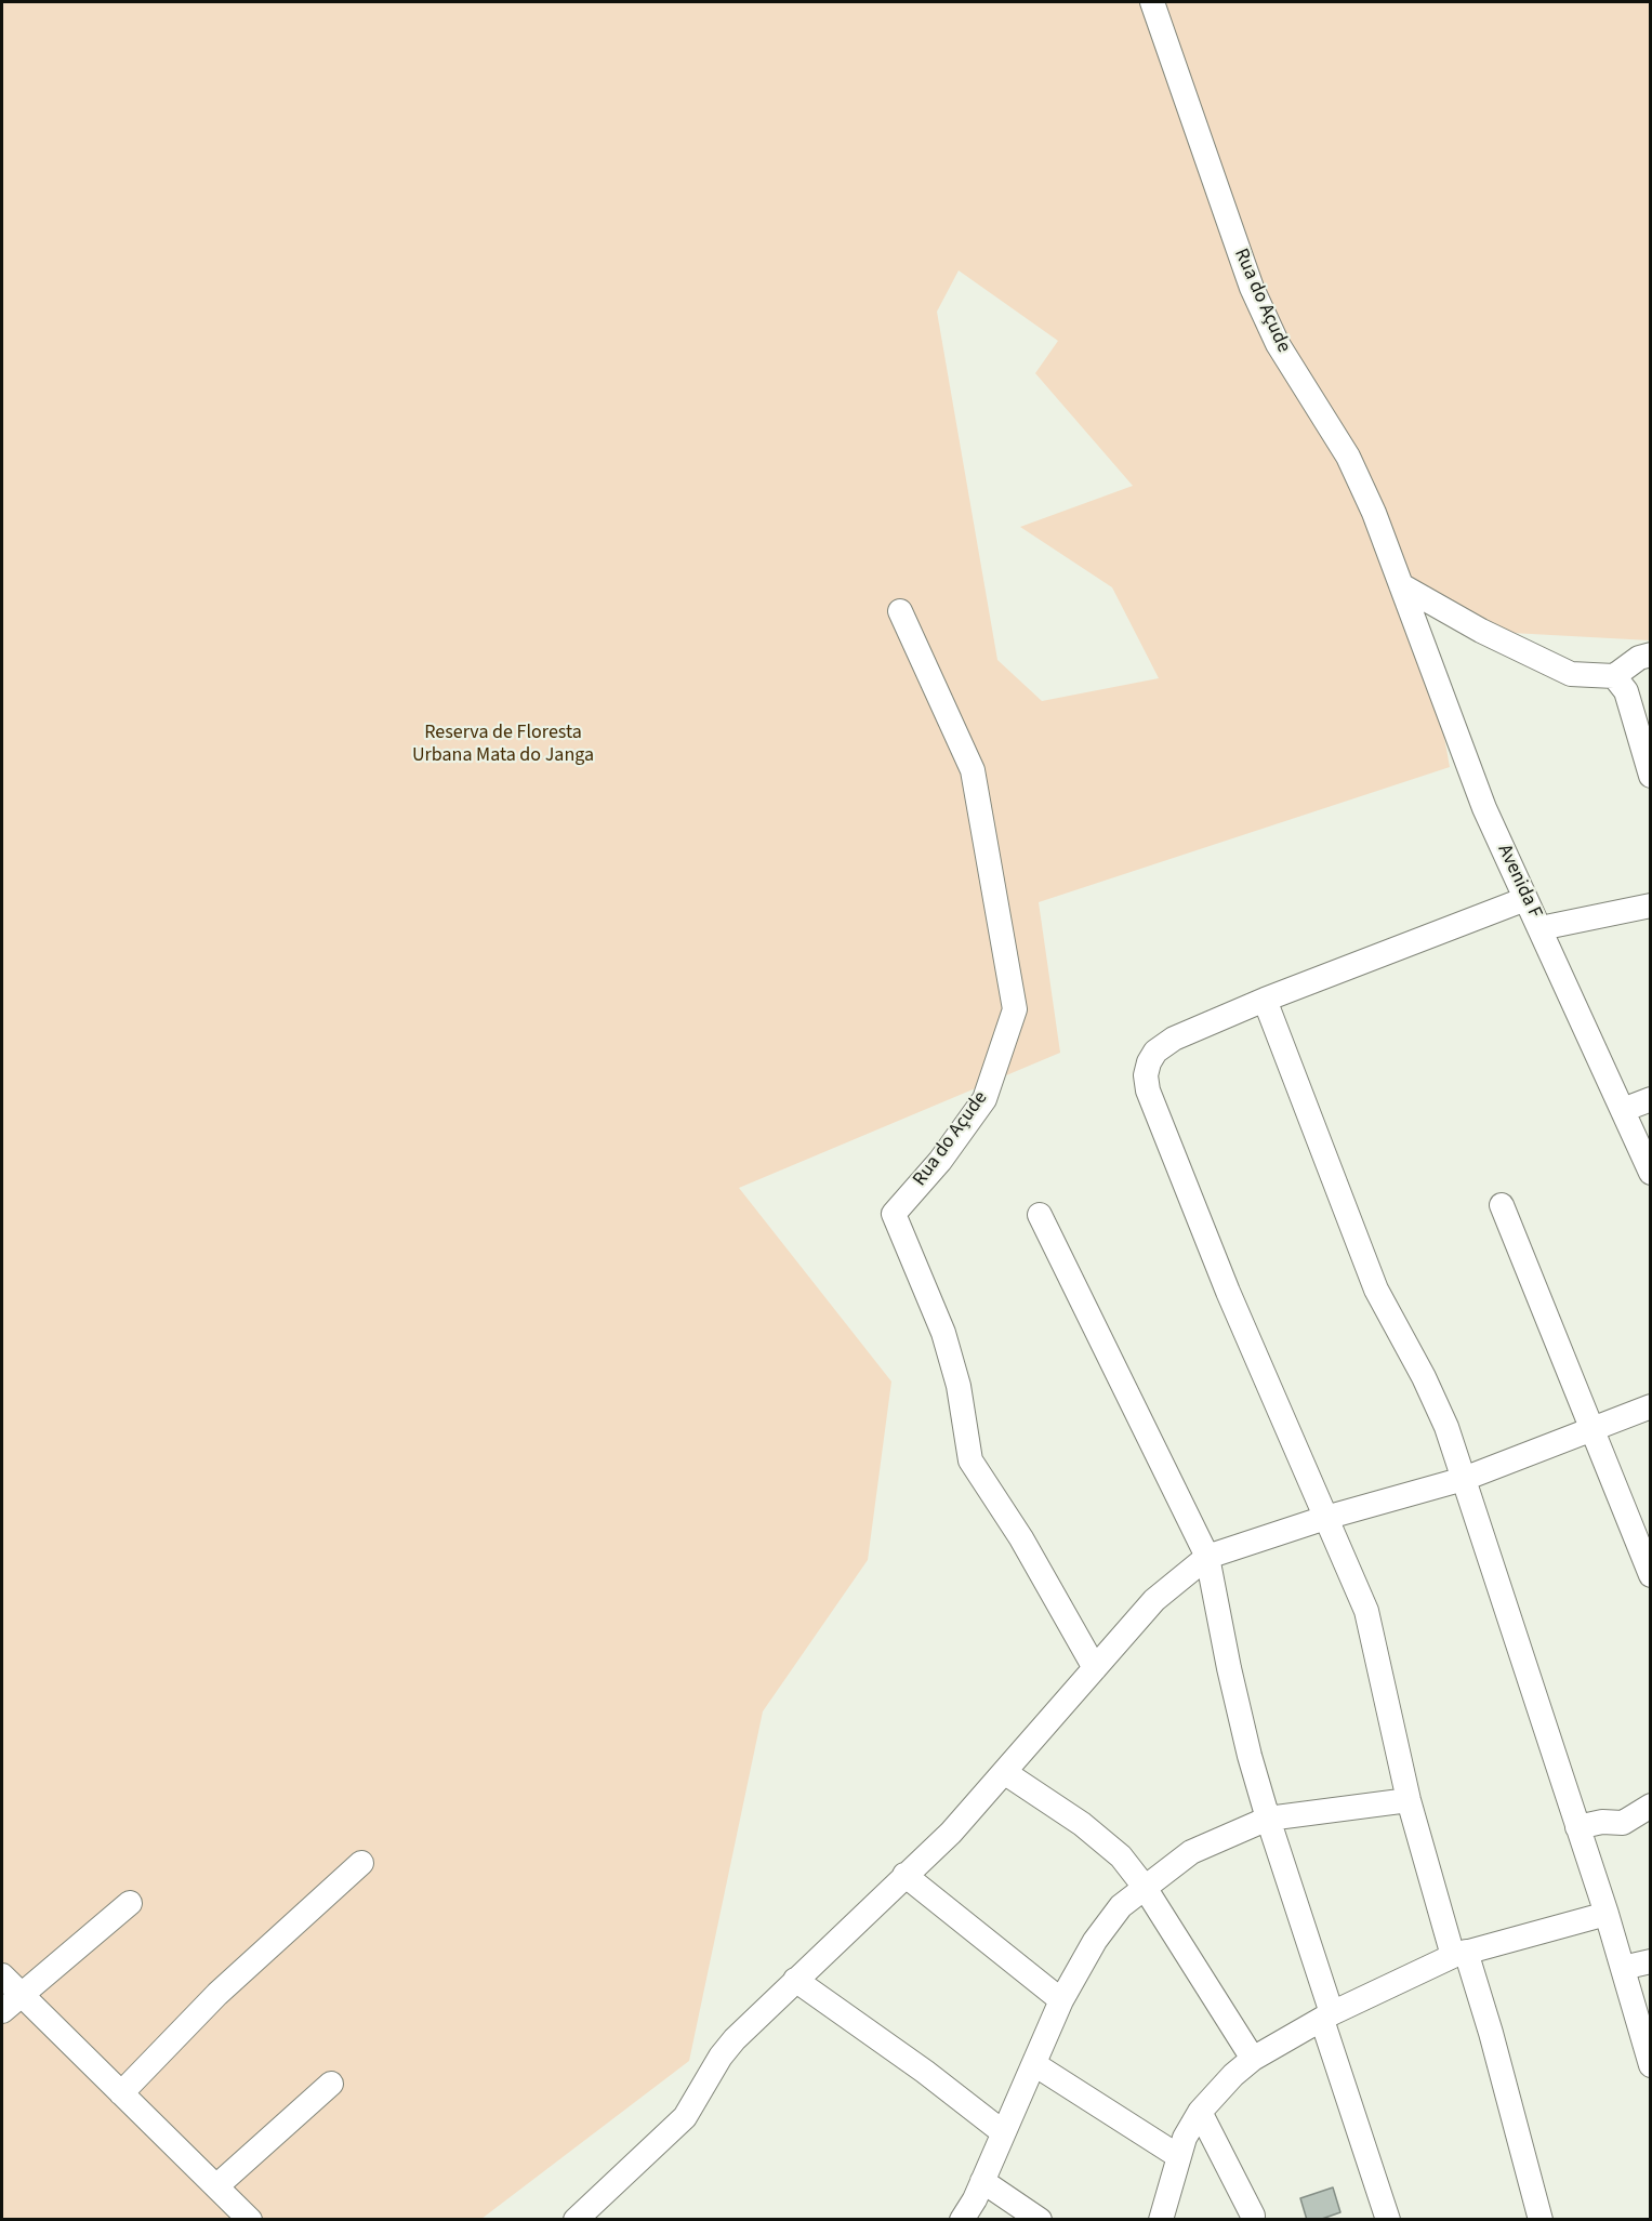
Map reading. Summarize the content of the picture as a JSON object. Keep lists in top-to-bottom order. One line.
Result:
{"streets":{"street":["Rua do Açude","Avenida F"]},"crossings":[["Rua do Açude","Avenida F"]],"parks":["Reserva de Floresta Urbana Mata do Janga"]}
